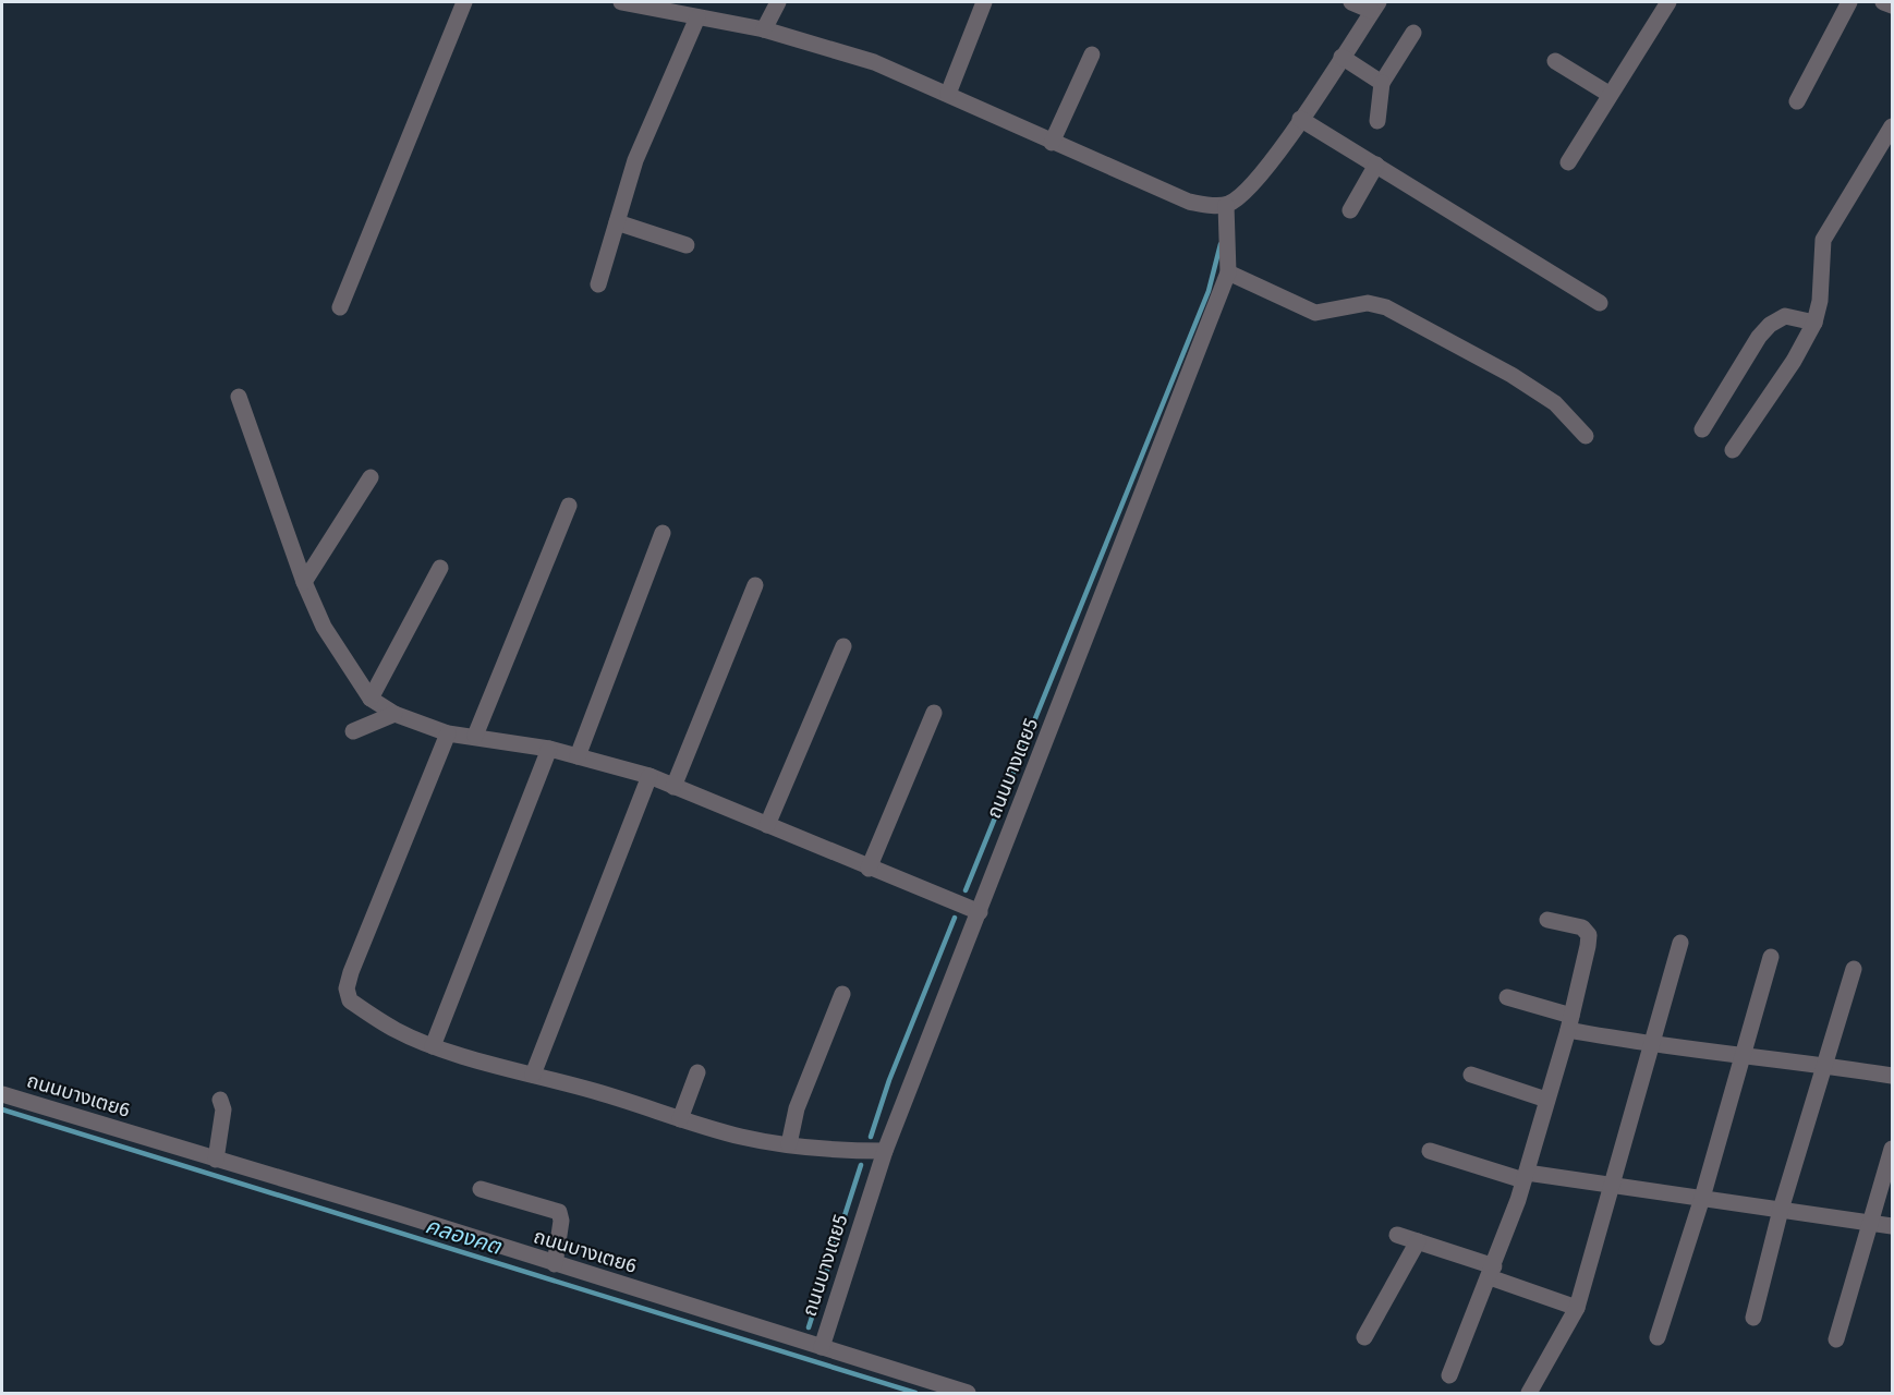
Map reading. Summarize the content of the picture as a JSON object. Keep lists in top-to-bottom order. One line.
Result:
{"streets":{"street":["ถนนบางเตย5","ถนนบางเตย6"]},"crossings":[["ถนนบางเตย5","ถนนบางเตย6"]],"water":["คลองคต"]}
